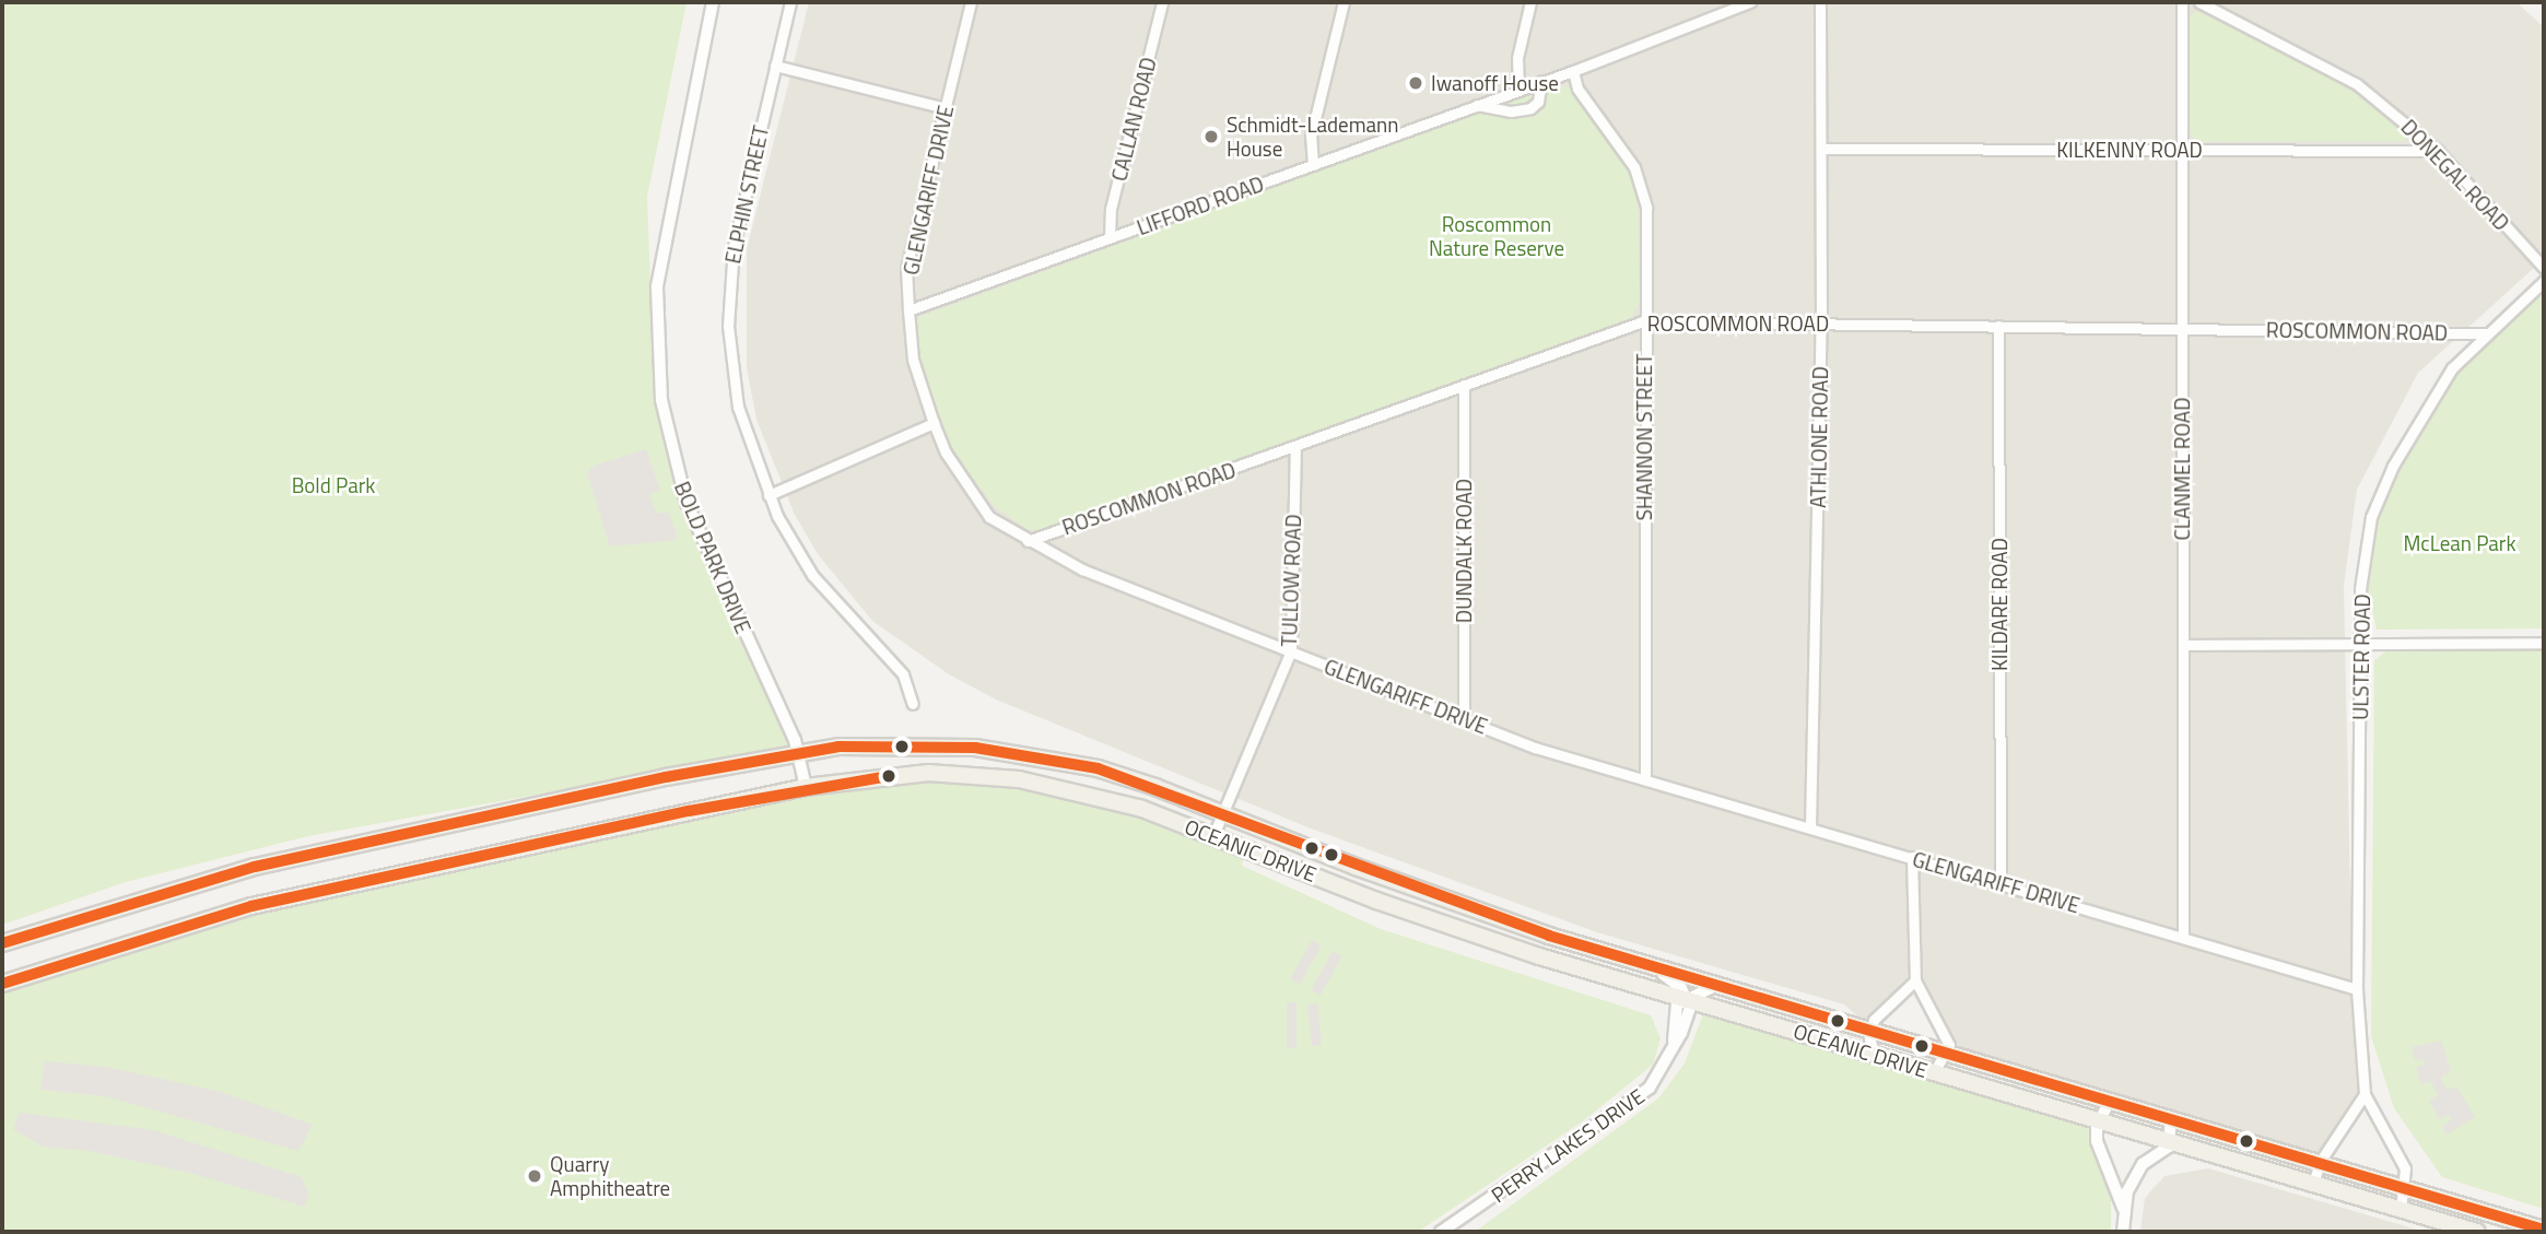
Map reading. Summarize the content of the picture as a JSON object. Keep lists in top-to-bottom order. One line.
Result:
{"streets":{"main road":["OCEANIC DRIVE"],"street":["CALLAN ROAD","KILKENNY ROAD","DONEGAL ROAD","GLENGARIFF DRIVE","ELPHIN STREET","LIFFORD ROAD","ROSCOMMON ROAD","SHANNON STREET","ATHLONE ROAD","CLANMEL ROAD","DUNDALK ROAD","BOLD PARK DRIVE","TULLOW ROAD","KILDARE ROAD","ULSTER ROAD","PERRY LAKES DRIVE"]},"crossings":[["CALLAN ROAD","LIFFORD ROAD"],["KILKENNY ROAD","DONEGAL ROAD"],["KILKENNY ROAD","ATHLONE ROAD"],["KILKENNY ROAD","CLANMEL ROAD"],["GLENGARIFF DRIVE","LIFFORD ROAD"],["GLENGARIFF DRIVE","ROSCOMMON ROAD"],["GLENGARIFF DRIVE","SHANNON STREET"],["GLENGARIFF DRIVE","ATHLONE ROAD"],["GLENGARIFF DRIVE","CLANMEL ROAD"],["GLENGARIFF DRIVE","DUNDALK ROAD"],["GLENGARIFF DRIVE","TULLOW ROAD"],["GLENGARIFF DRIVE","KILDARE ROAD"],["GLENGARIFF DRIVE","ULSTER ROAD"],["LIFFORD ROAD","SHANNON STREET"],["ROSCOMMON ROAD","SHANNON STREET"],["ROSCOMMON ROAD","ATHLONE ROAD"],["ROSCOMMON ROAD","CLANMEL ROAD"],["ROSCOMMON ROAD","DUNDALK ROAD"],["ROSCOMMON ROAD","TULLOW ROAD"],["ROSCOMMON ROAD","KILDARE ROAD"],["ROSCOMMON ROAD","ULSTER ROAD"],["BOLD PARK DRIVE","OCEANIC DRIVE"],["TULLOW ROAD","OCEANIC DRIVE"],["ULSTER ROAD","OCEANIC DRIVE"],["OCEANIC DRIVE","PERRY LAKES DRIVE"]],"parks":["Roscommon Nature Reserve","Bold Park","McLean Park"],"places":["Iwanoff House","Schmidt-Lademann House","Quarry Amphitheatre"]}
